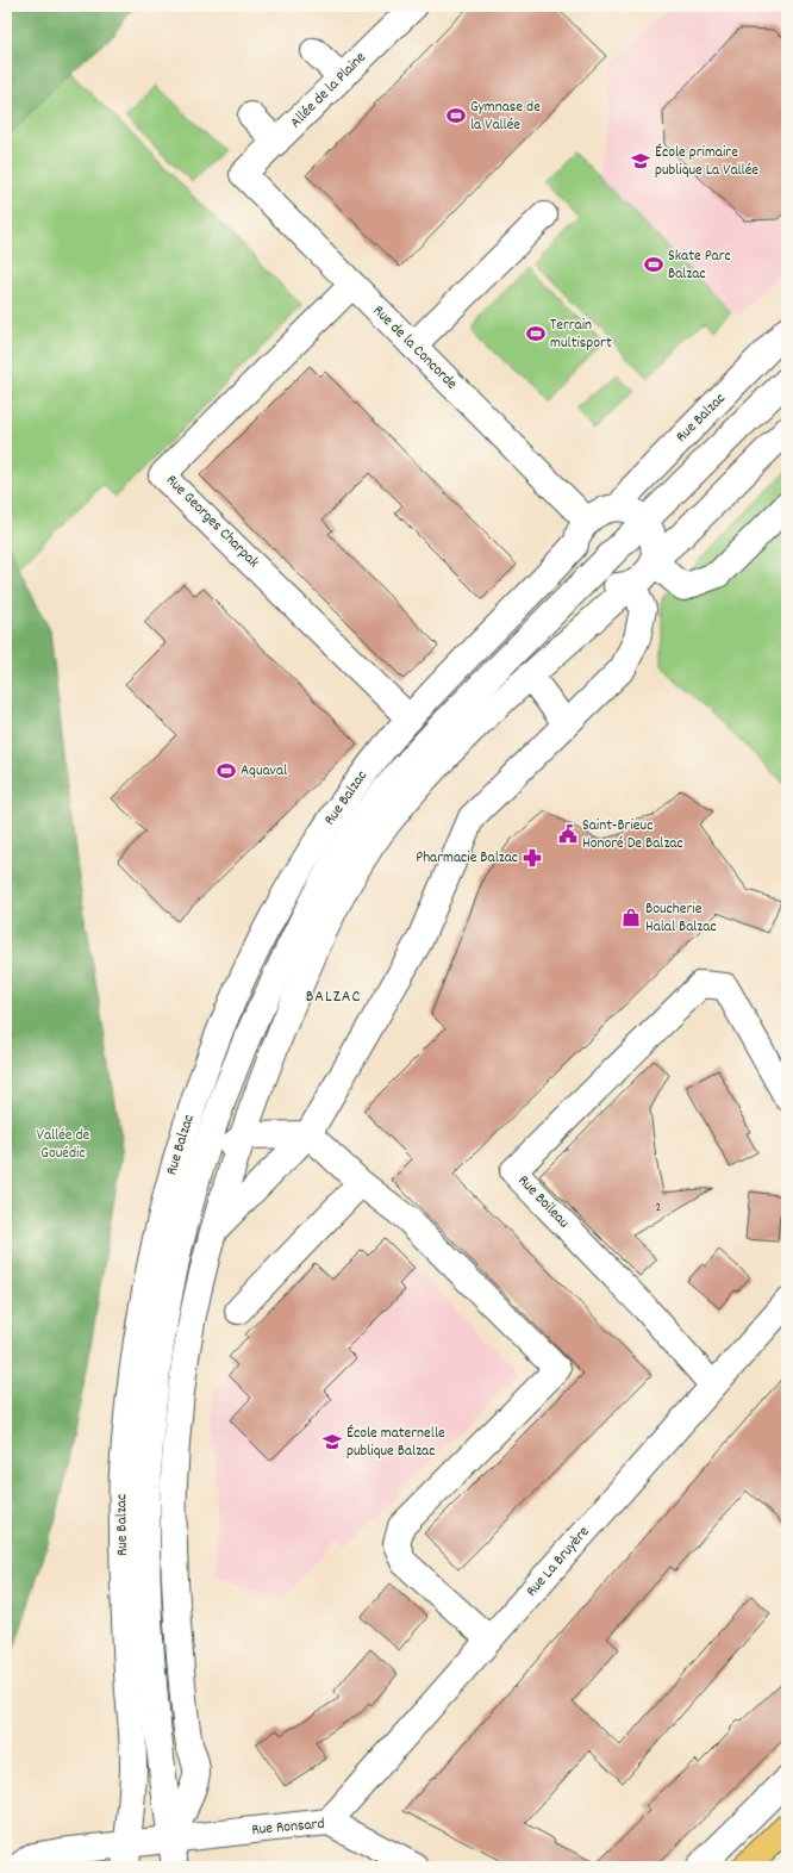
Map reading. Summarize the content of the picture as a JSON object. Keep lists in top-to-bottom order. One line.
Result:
{"streets":{"street":["Allée de la Plaine","Rue de la Concorde","Rue Balzac","Rue Georges Charpak","Rue Boileau","Rue La Bruyère","Rue Ronsard"]},"crossings":[["Allée de la Plaine","Rue de la Concorde"],["Rue de la Concorde","Rue Balzac"],["Rue de la Concorde","Rue Georges Charpak"],["Rue Balzac","Rue Georges Charpak"],["Rue Balzac","Rue Ronsard"],["Rue Boileau","Rue La Bruyère"],["Rue La Bruyère","Rue Ronsard"]],"districts":["BALZAC"],"parks":["Vallée de Gouédic"],"places":{"sports":["Gymnase de la Vallée","Skate Parc Balzac","Terrain multisport","Aquaval"],"school or university":["École primaire publique La Vallée","École maternelle publique Balzac"],"public building":["Saint-Brieuc Honoré De Balzac"],"pharmacy":["Pharmacie Balzac"],"shop":["Boucherie Halal Balzac"]},"house_numbers":["2"]}
